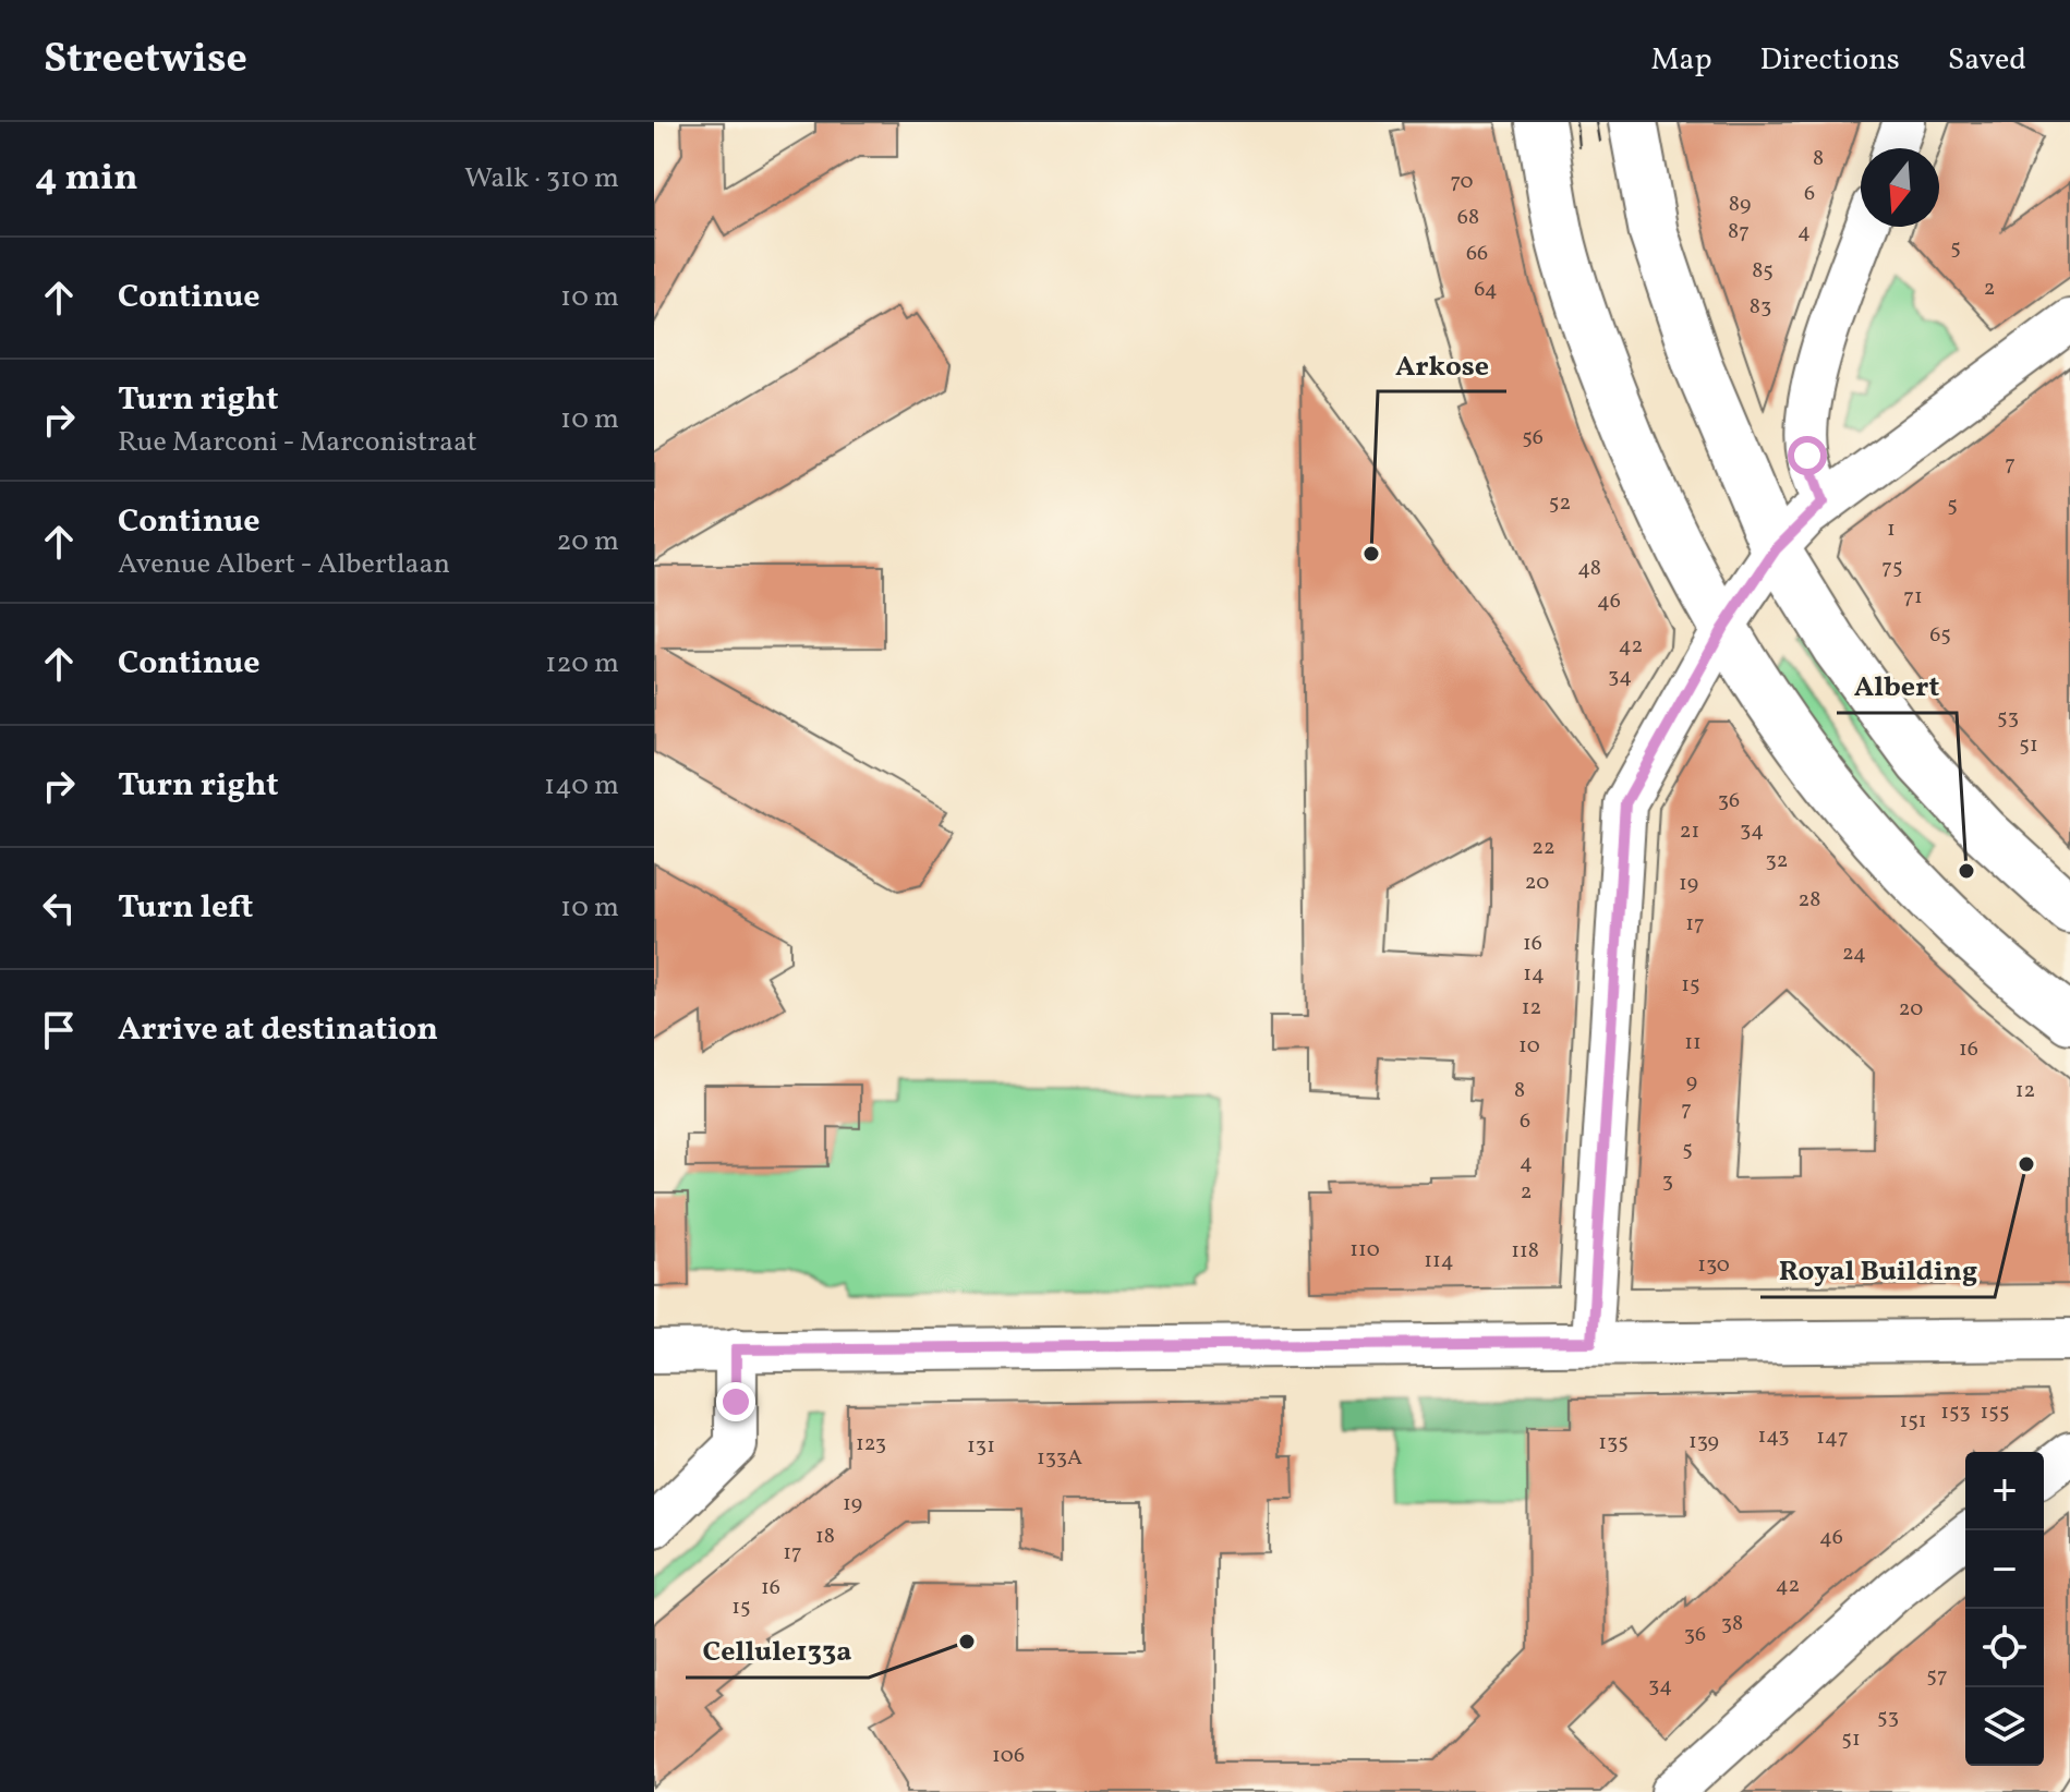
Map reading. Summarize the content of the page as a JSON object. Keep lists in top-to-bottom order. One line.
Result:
{"places":["Arkose","Albert","Royal Building","Cellule133a"],"house_numbers":["8","70","6","89","68","87","4","5","66","85","2","64","83","56","7","52","5","1","75","48","71","46","65","42","34","53","51","36","34","21","22","32","20","19","28","17","16","24","14","15","12","20","11","10","16","9","8","12","7","6","5","4","3","2","110","118","114","130","153","155","151","143","147","139","135","123","131","133A","19","18","46","17","42","16","15","38","36","57","34","53","51","106"],"north":"bottom","page":{"header":"Streetwise","nav":["Map","Directions","Saved"],"heading":["4 min","Walk · 310 m"],"list":[["Continue","10 m"],["Turn right","Rue Marconi - Marconistraat","10 m"],["Continue","Avenue Albert - Albertlaan","20 m"],["Continue","120 m"],["Turn right","140 m"],["Turn left","10 m"],"Arrive at destination"],"map_buttons":["+","−"]}}
